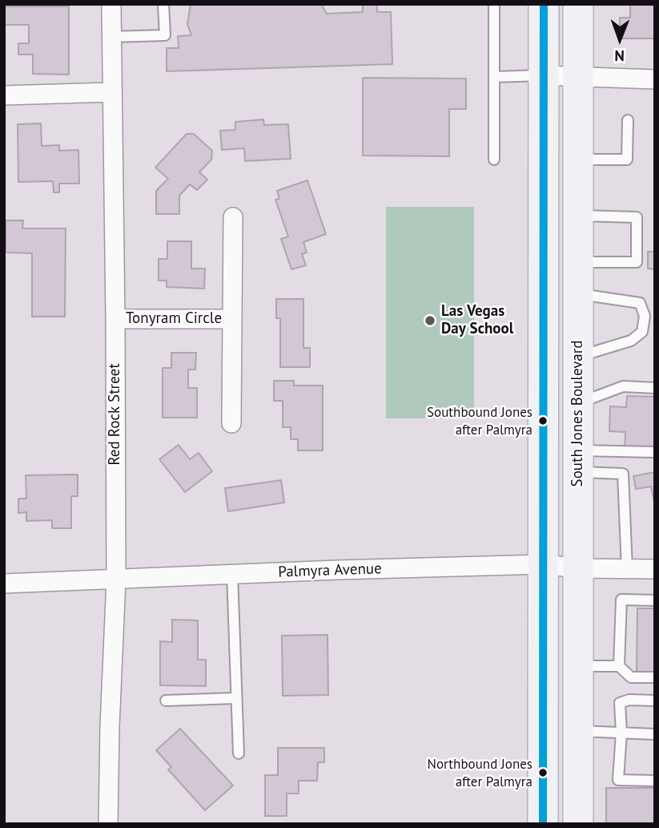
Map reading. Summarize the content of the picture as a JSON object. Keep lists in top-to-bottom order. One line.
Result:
{"streets":{"main road":["South Jones Boulevard"],"street":["Tonyram Circle","Red Rock Street","Palmyra Avenue"]},"crossings":[["Tonyram Circle","Red Rock Street"],["South Jones Boulevard","Palmyra Avenue"],["Red Rock Street","Palmyra Avenue"]],"places":["Las Vegas Day School","Southbound Jones after Palmyra","Northbound Jones after Palmyra"],"north":"bottom"}
